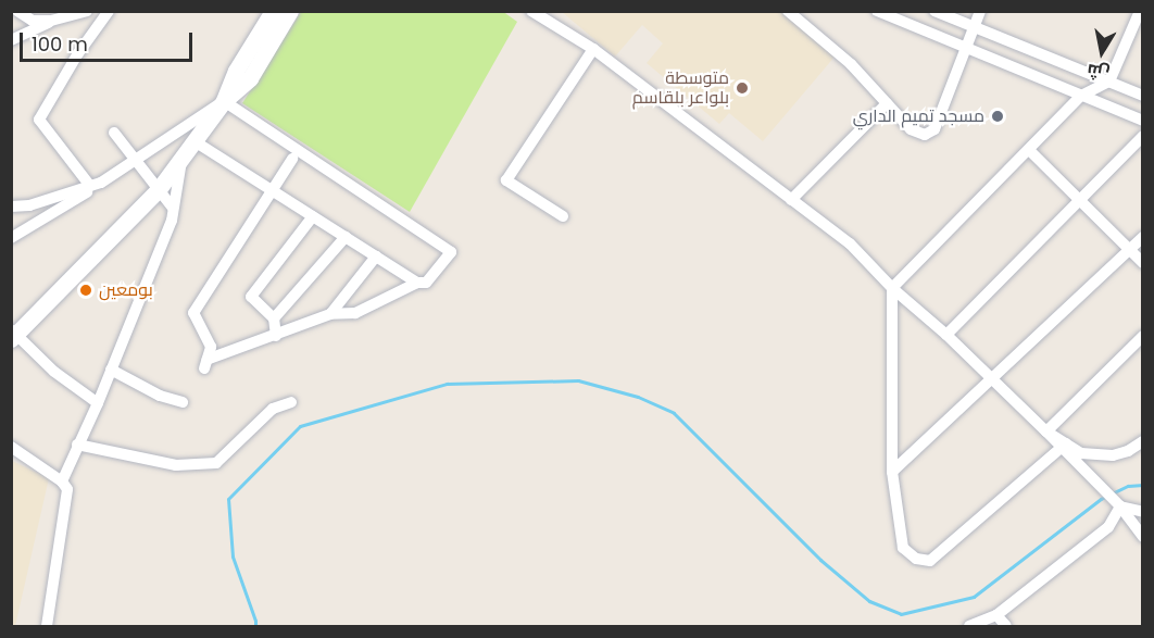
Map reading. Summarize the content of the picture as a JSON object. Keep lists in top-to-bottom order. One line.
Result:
{"places":["متوسطة بلواعر بلقاسم","مسجد تميم الداري","بومعين"],"scale_bar":"100 m","north":"bottom"}
